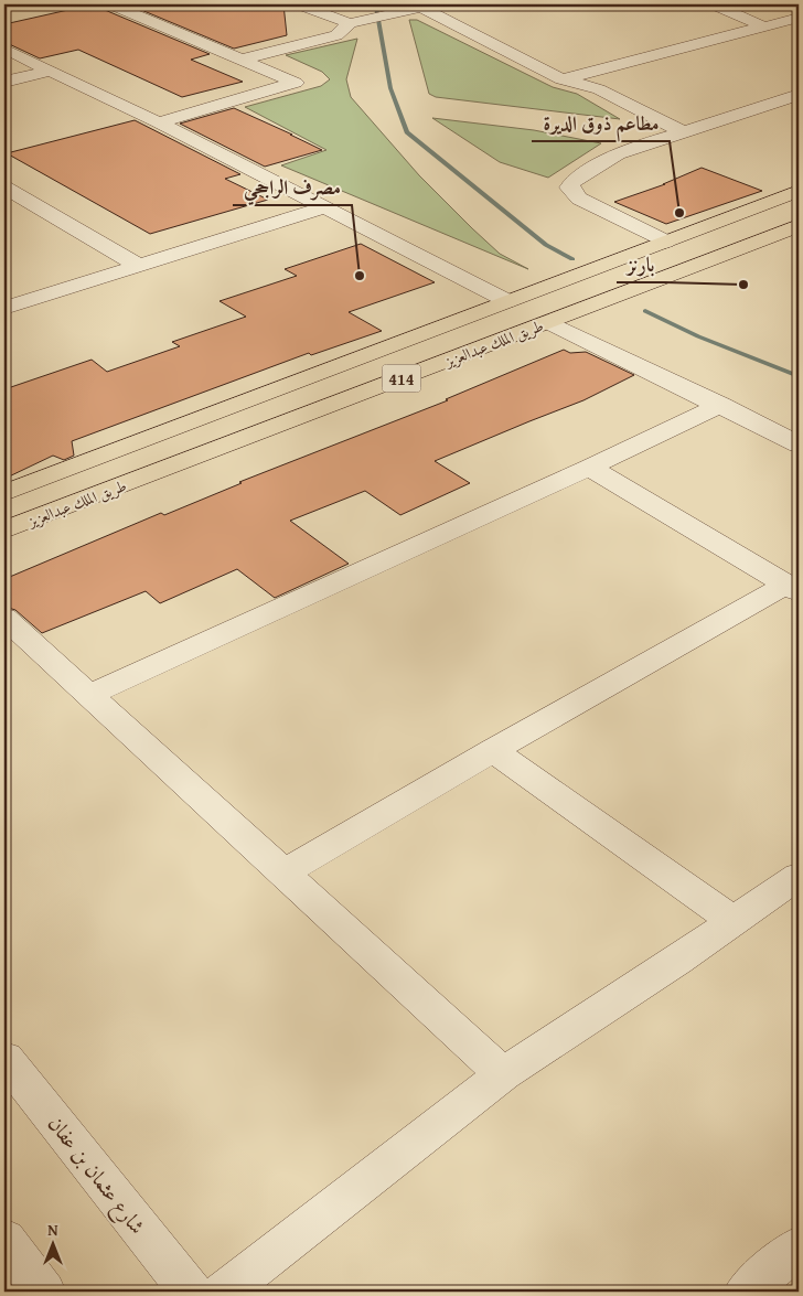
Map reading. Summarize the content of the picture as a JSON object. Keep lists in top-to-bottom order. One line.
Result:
{"streets":{"highway":["طريق الملك عبدالعزيز","414"],"street":["شارع عثمان بن عفان"]},"places":["مطاعم ذوق الديرة","مصرف الراجحي","بارنز"],"north":"top"}
